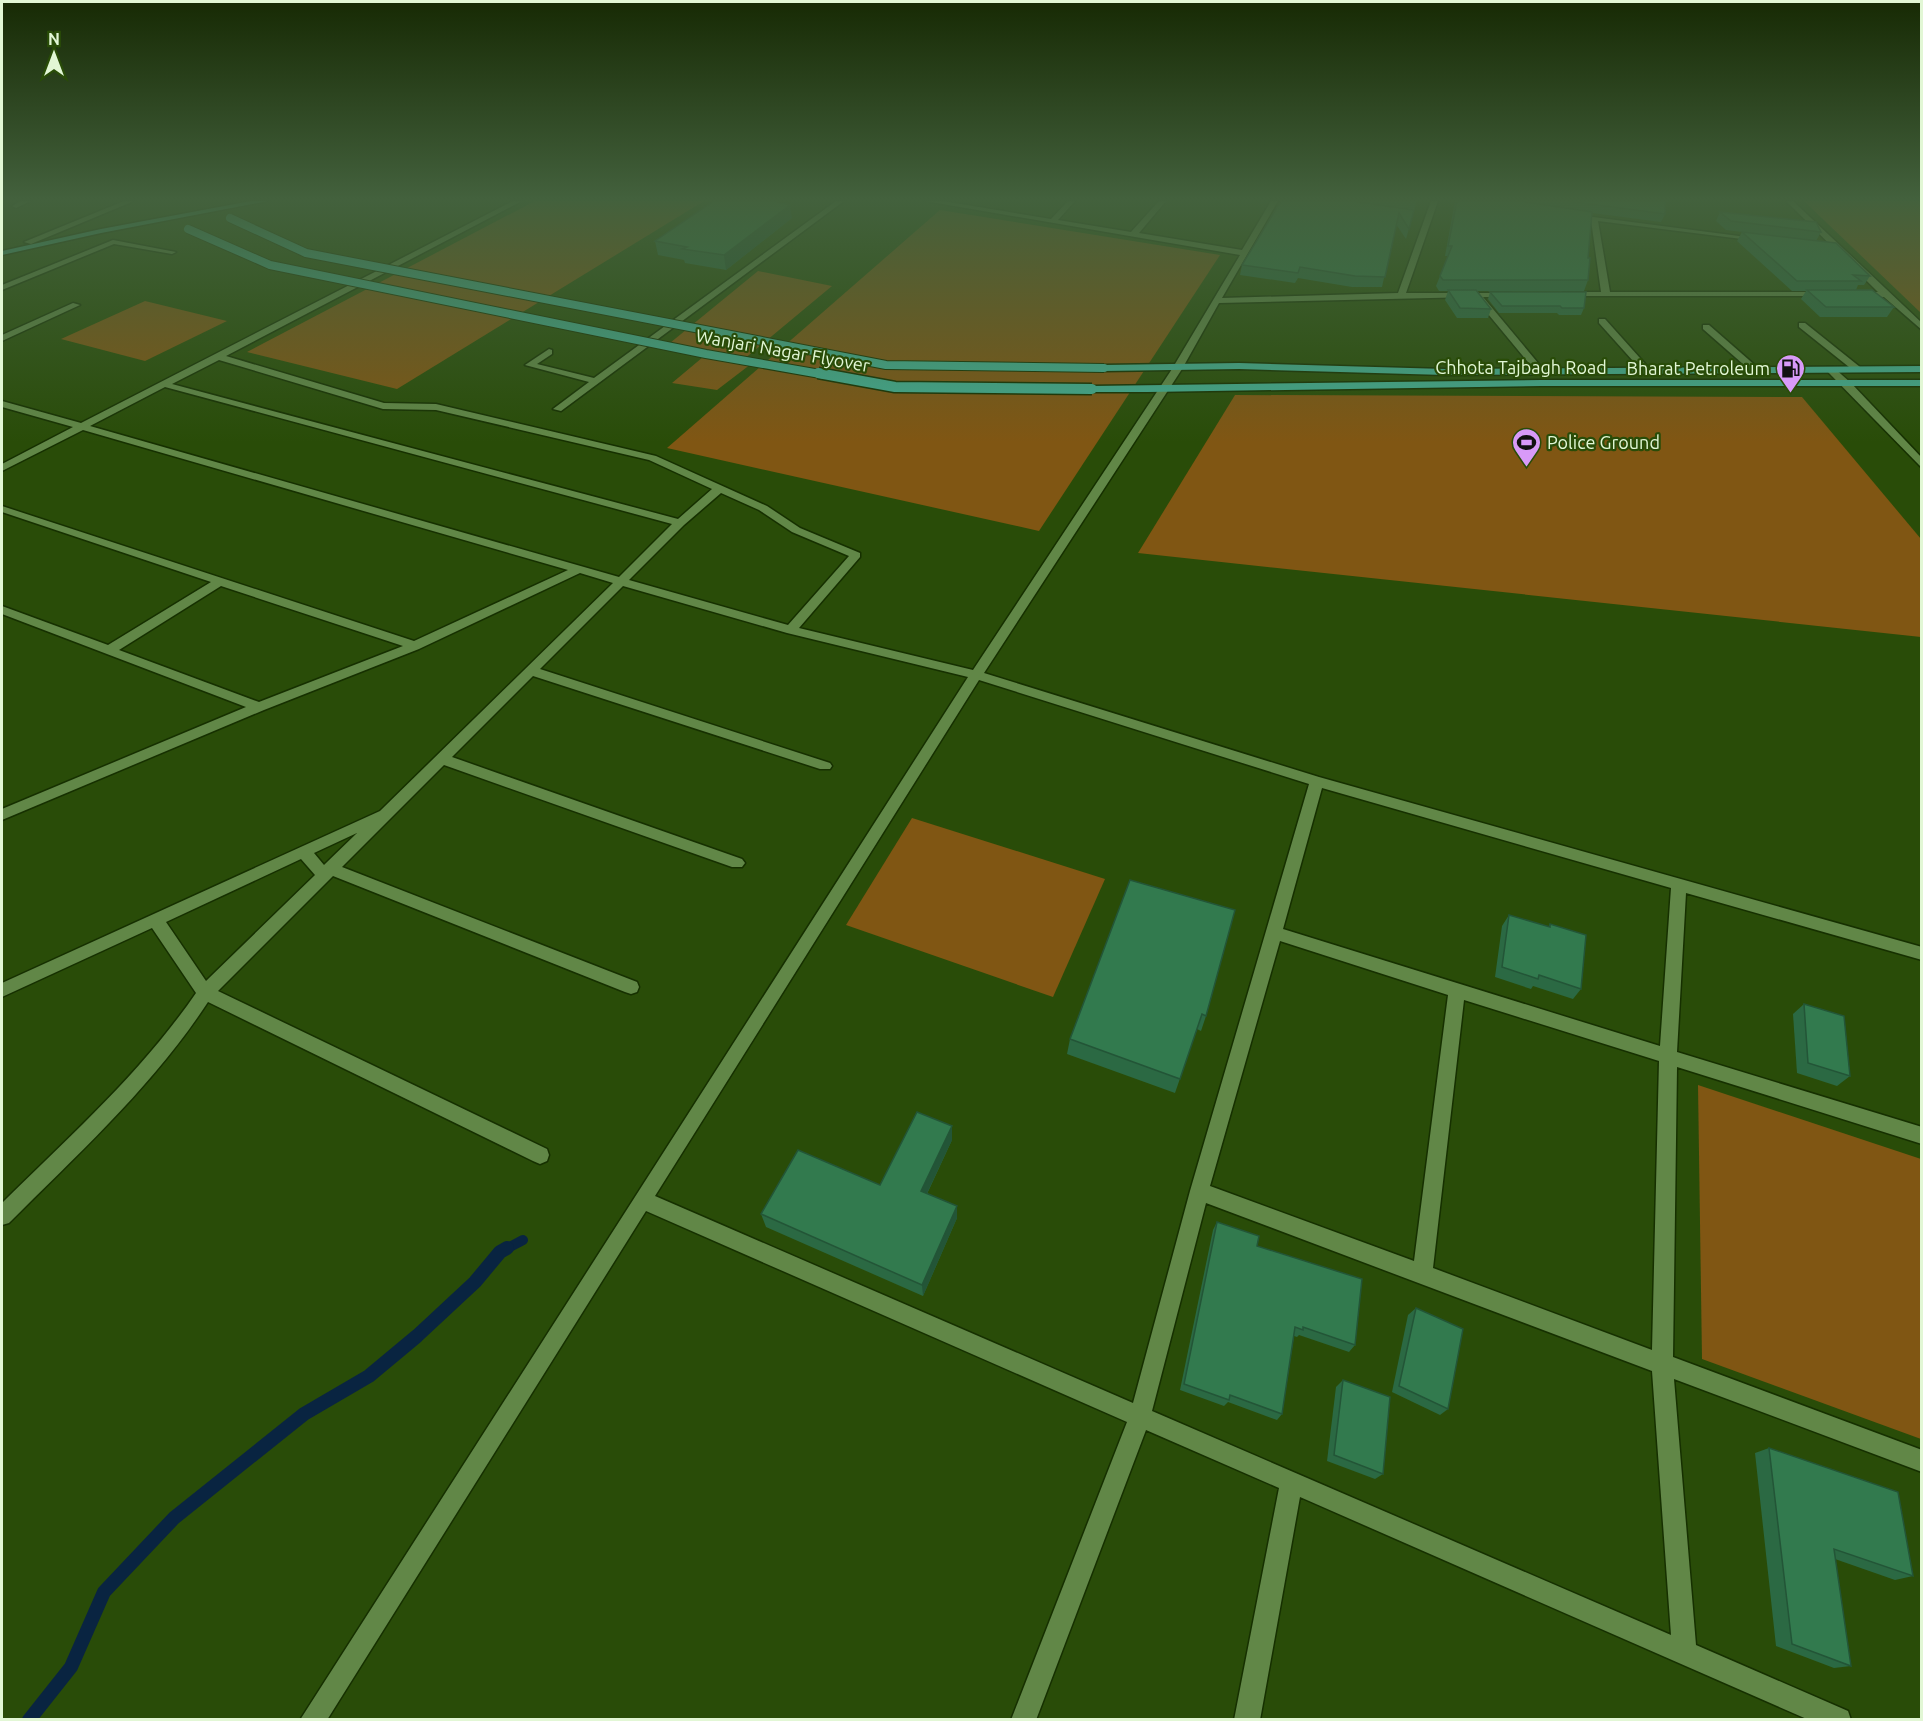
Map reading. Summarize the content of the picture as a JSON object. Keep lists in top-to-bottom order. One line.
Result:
{"streets":{"main road":["Wanjari Nagar Flyover","Chhota Tajbagh Road"]},"crossings":[["Wanjari Nagar Flyover","Chhota Tajbagh Road"]],"places":{"fuel station":["Bharat Petroleum"],"sports":["Police Ground"]},"north":"top"}
